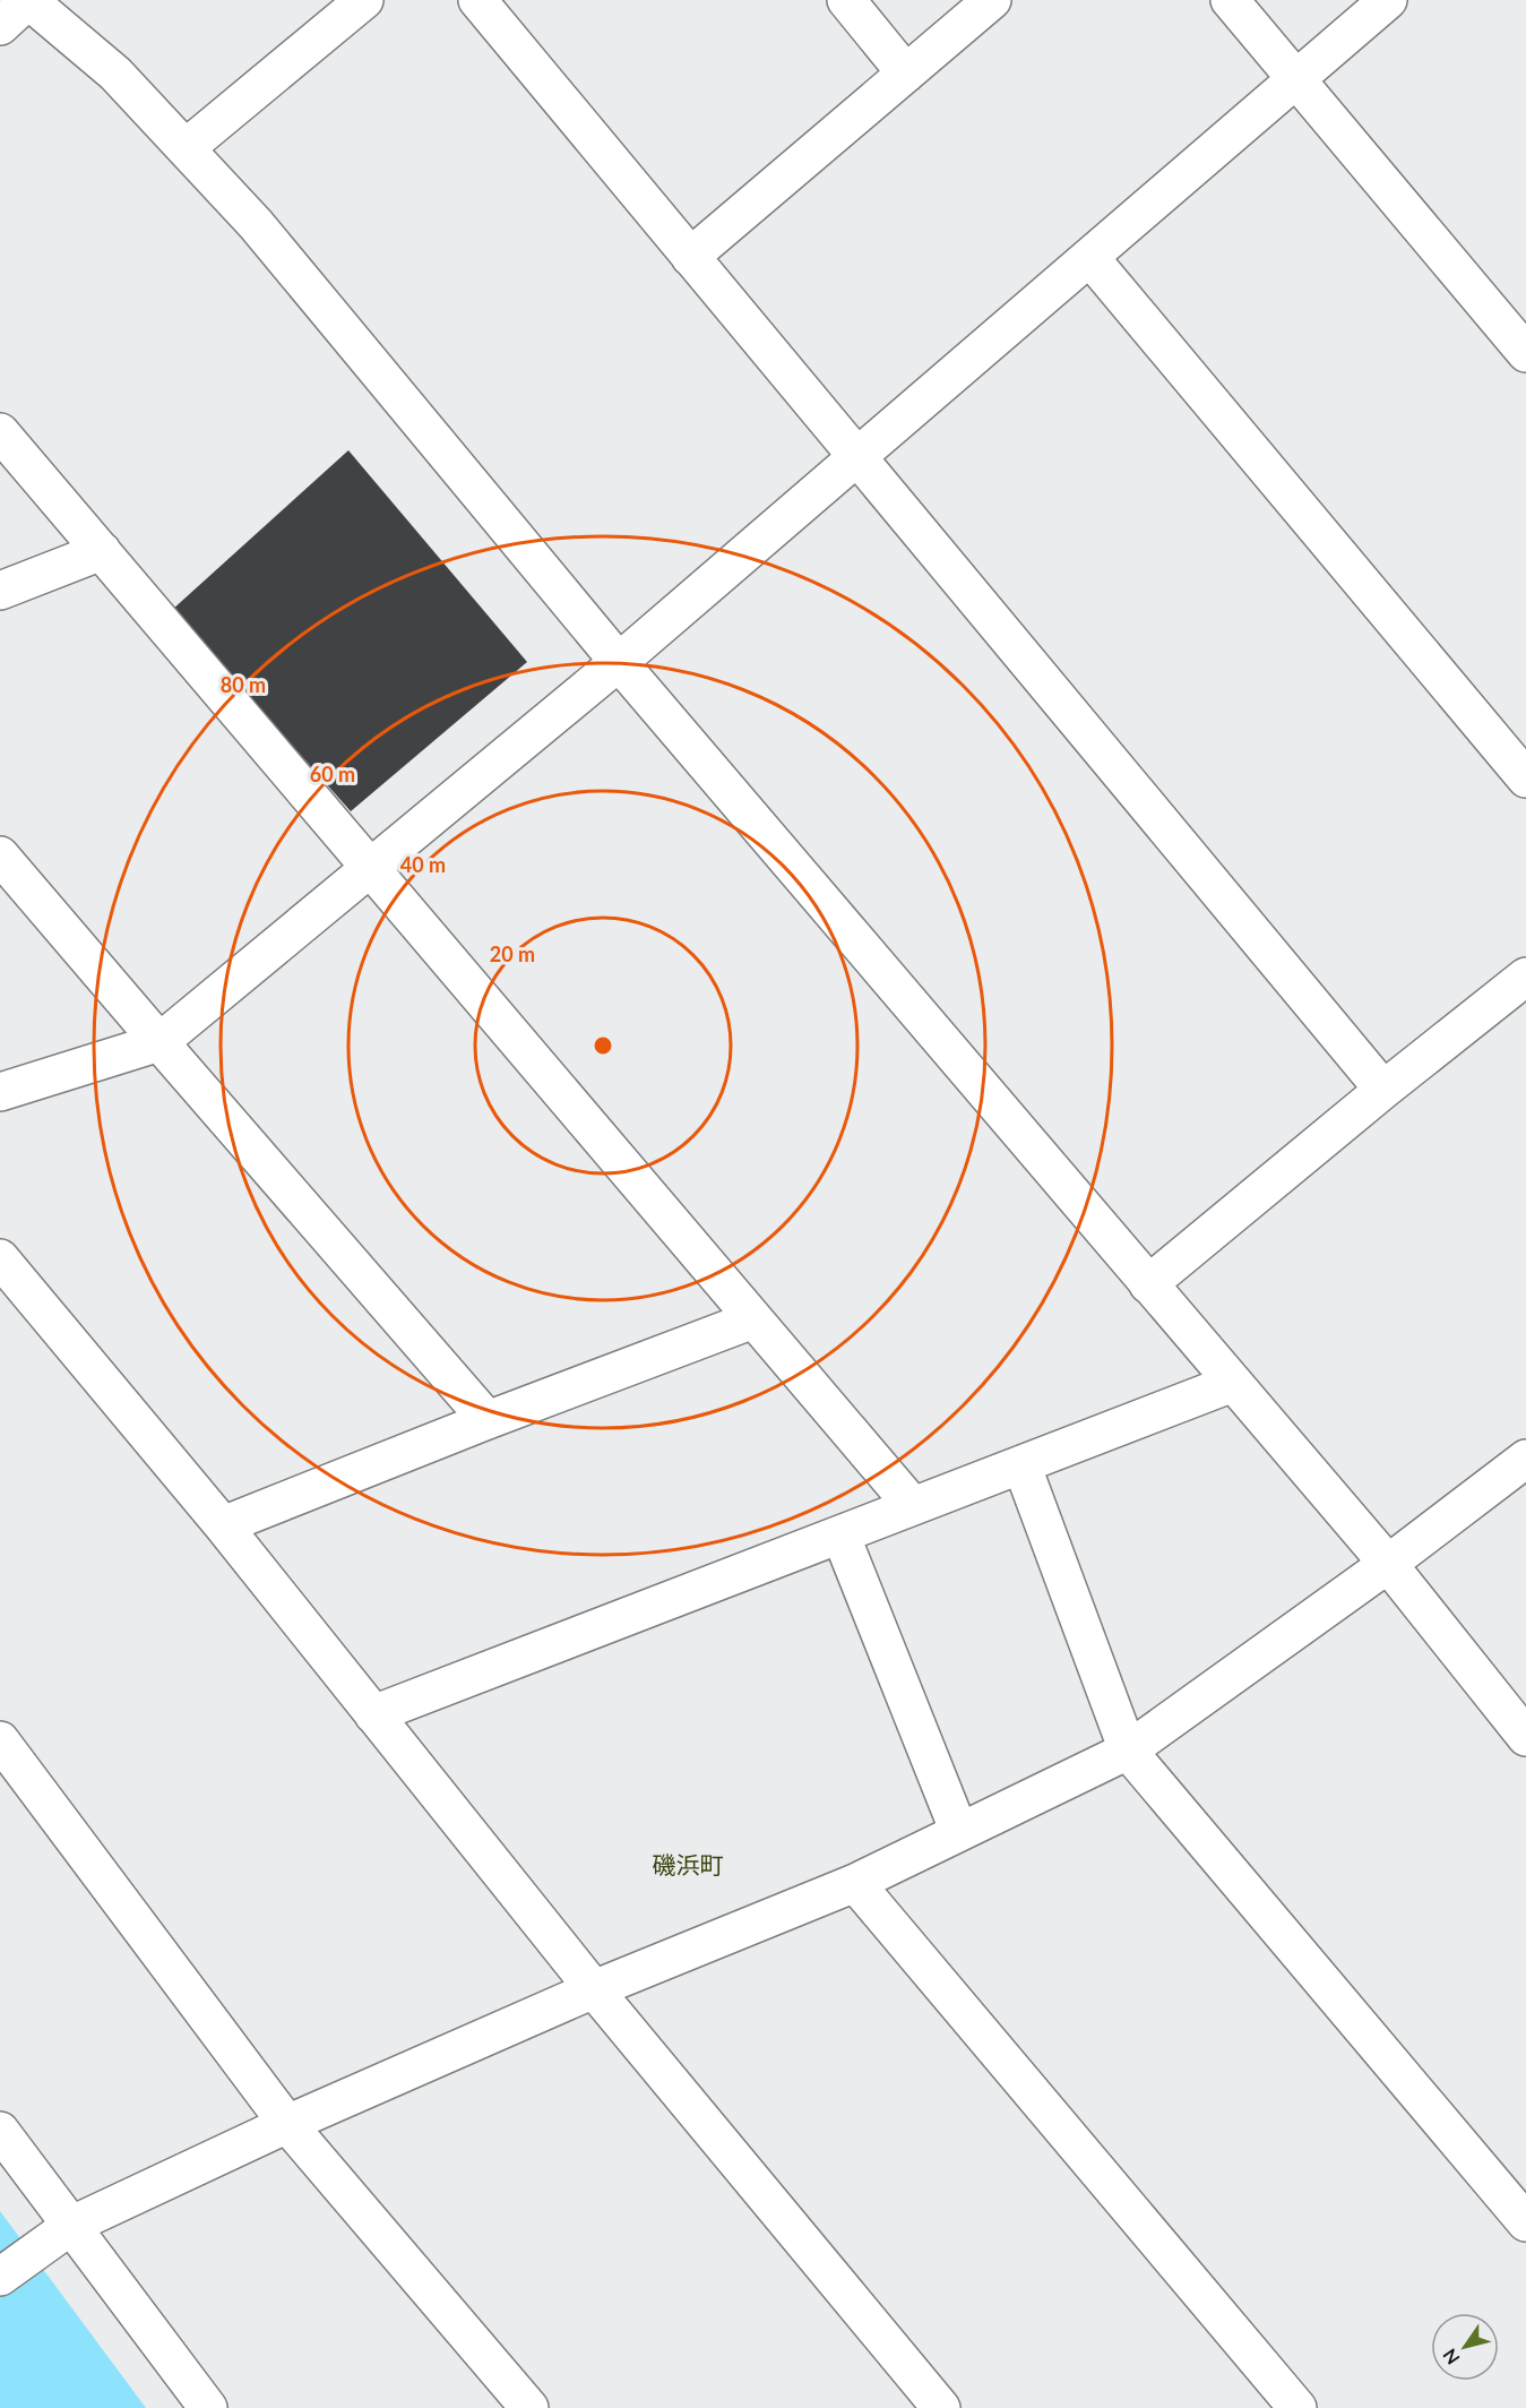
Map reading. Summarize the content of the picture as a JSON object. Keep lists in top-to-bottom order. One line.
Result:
{"districts":["磯浜町"],"north":"bottom left","rings":["80 m","60 m","40 m","20 m"]}
